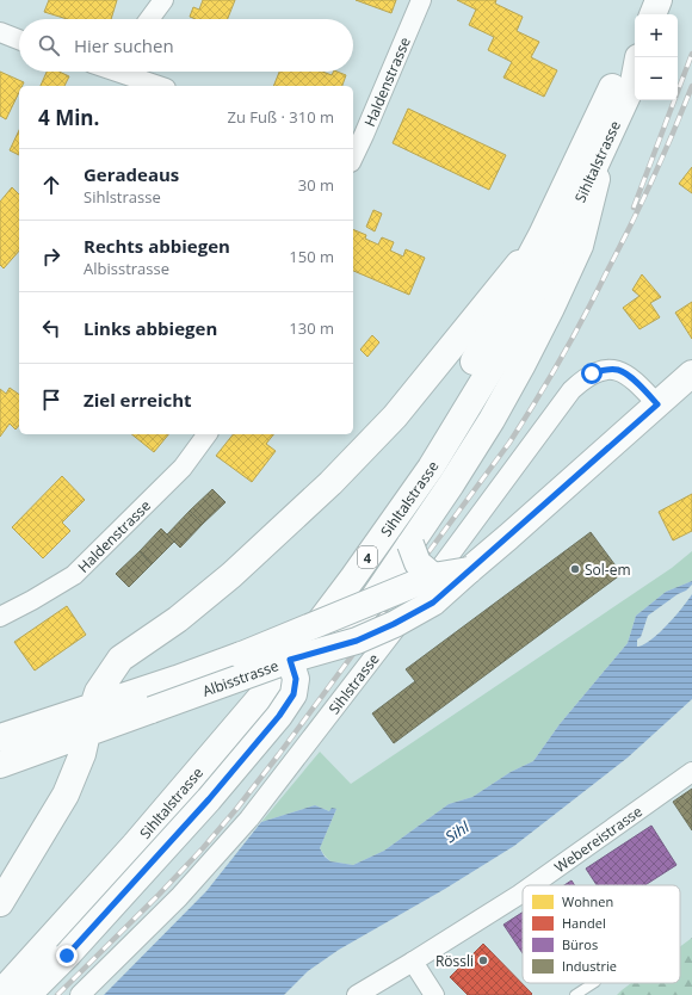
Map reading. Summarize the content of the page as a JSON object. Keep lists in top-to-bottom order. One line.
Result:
{"streets":{"main road":["Sihltalstrasse","4","Albisstrasse"],"street":["Haldenstrasse","Sihlstrasse","Webereistrasse"]},"crossings":[["Albisstrasse","Sihlstrasse"]],"water":["Sihl"],"places":["Sol-em","Rössli"],"legend":["Wohnen","Handel","Büros","Industrie"],"page":{"map_buttons":["+","−"],"search":"Hier suchen","heading":["4 Min.","Zu Fuß · 310 m"],"list":[["Geradeaus","Sihlstrasse","30 m"],["Rechts abbiegen","Albisstrasse","150 m"],["Links abbiegen","130 m"],"Ziel erreicht"]}}
